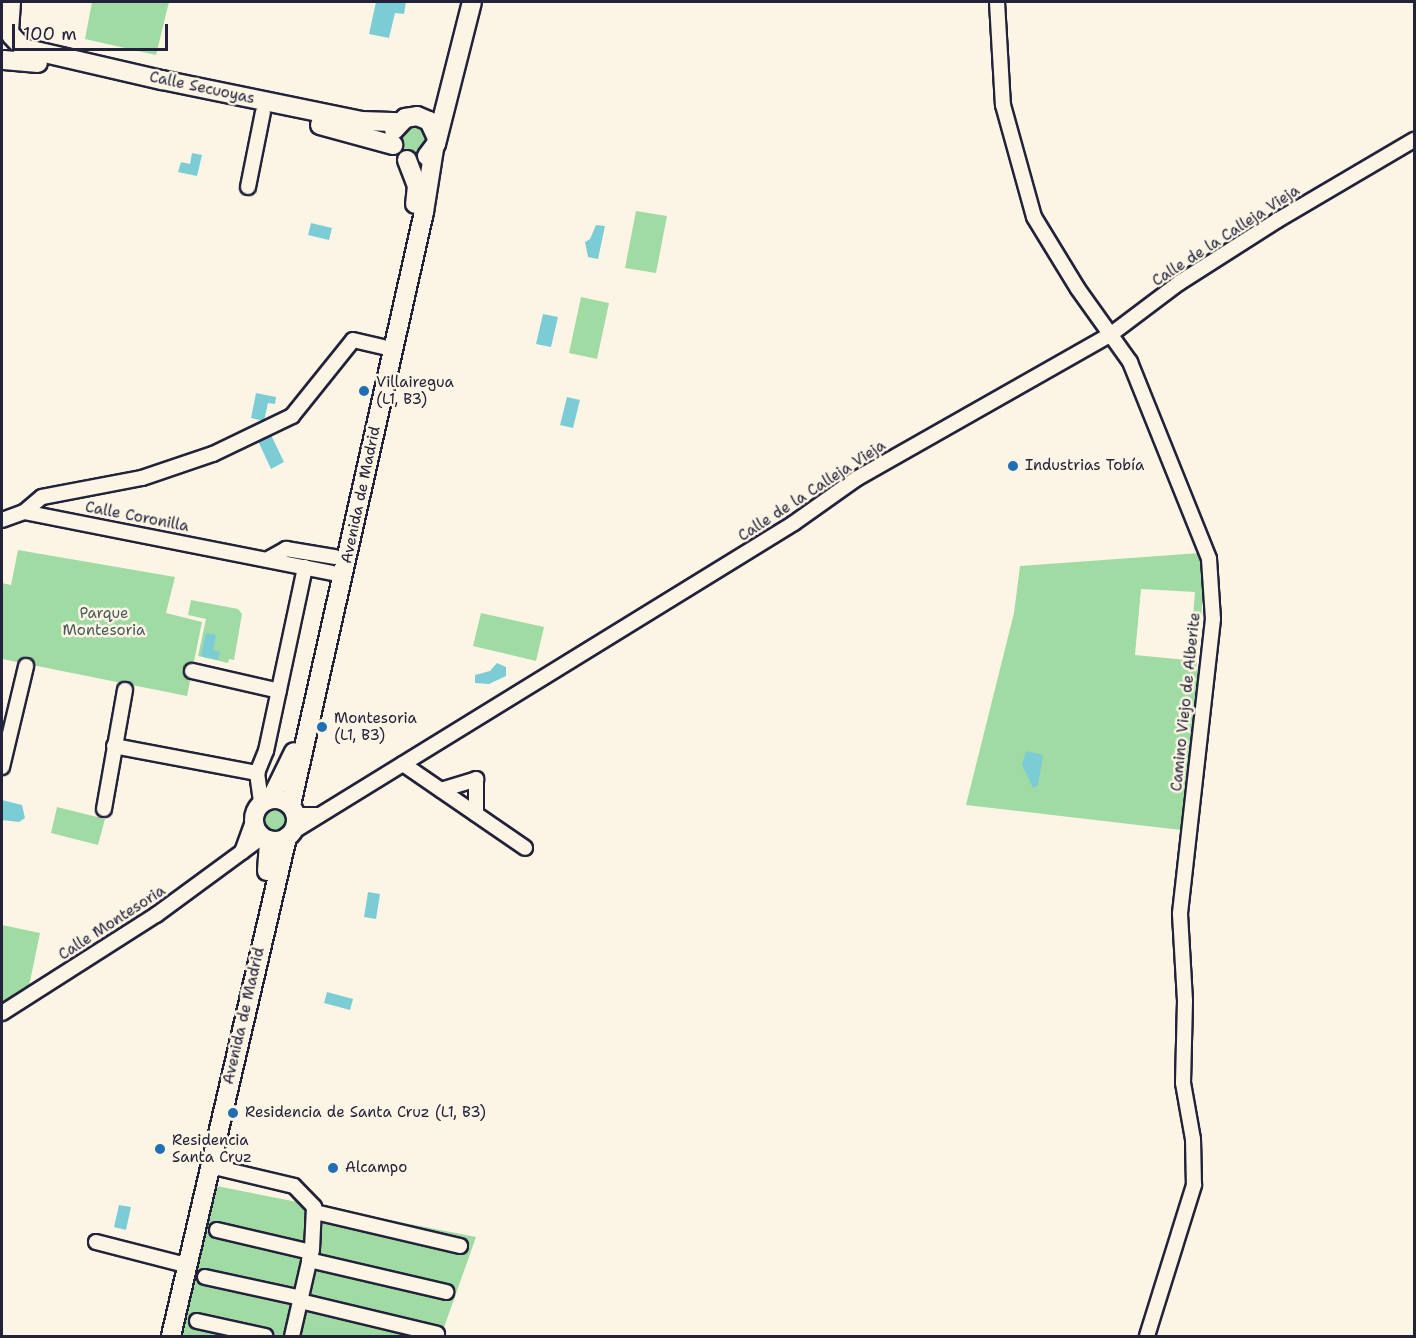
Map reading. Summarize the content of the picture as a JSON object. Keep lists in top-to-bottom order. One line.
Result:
{"streets":{"main road":["Calle Secuoyas","Avenida de Madrid"],"street":["Calle de la Calleja Vieja","Calle Coronilla","Camino Viejo de Alberite","Calle Montesoria"]},"crossings":[["Calle Secuoyas","Avenida de Madrid"],["Calle de la Calleja Vieja","Avenida de Madrid"],["Calle de la Calleja Vieja","Camino Viejo de Alberite"],["Avenida de Madrid","Calle Coronilla"],["Avenida de Madrid","Calle Montesoria"]],"parks":["Parque Montesoria"],"places":["Villairegua (L1, B3)","Industrias Tobía","Montesoria (L1, B3)","Residencia de Santa Cruz (L1, B3)","Residencia Santa Cruz","Alcampo"],"scale_bar":"100 m"}
